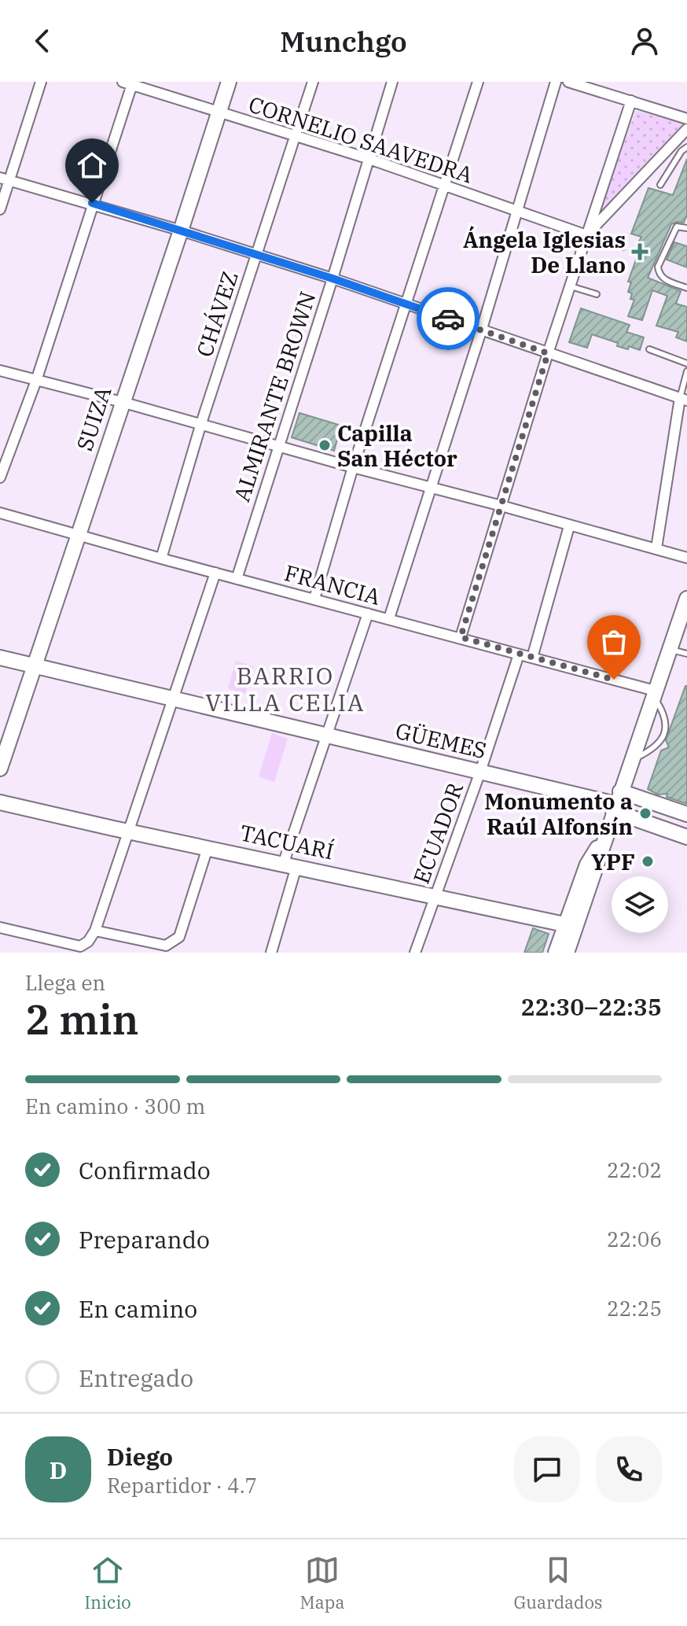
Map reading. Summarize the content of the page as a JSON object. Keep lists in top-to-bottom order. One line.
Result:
{"streets":{"street":["CORNELIO SAAVEDRA","CHÁVEZ","ALMIRANTE BROWN","SUIZA","FRANCIA","GÜEMES","ECUADOR","TACUARÍ"]},"crossings":[["CORNELIO SAAVEDRA","CHÁVEZ"],["CORNELIO SAAVEDRA","ALMIRANTE BROWN"],["CORNELIO SAAVEDRA","SUIZA"],["CHÁVEZ","FRANCIA"],["ALMIRANTE BROWN","FRANCIA"],["SUIZA","FRANCIA"],["SUIZA","GÜEMES"],["FRANCIA","ECUADOR"],["GÜEMES","ECUADOR"],["ECUADOR","TACUARÍ"]],"districts":["BARRIO VILLA CELIA"],"places":{"health":["Ángela Iglesias De Llano"],"other":["Capilla San Héctor","Monumento a Raúl Alfonsín","YPF"]},"page":{"header":"Munchgo","heading":["2 min","Llega en","22:30–22:35"],"panel":["Diego","Repartidor · 4.7"],"bar":"En camino · 300 m","list":[["Confirmado","22:02"],["Preparando","22:06"],["En camino","22:25"],"Entregado"],"round":"D","tabs":["Inicio","Mapa","Guardados"]}}
